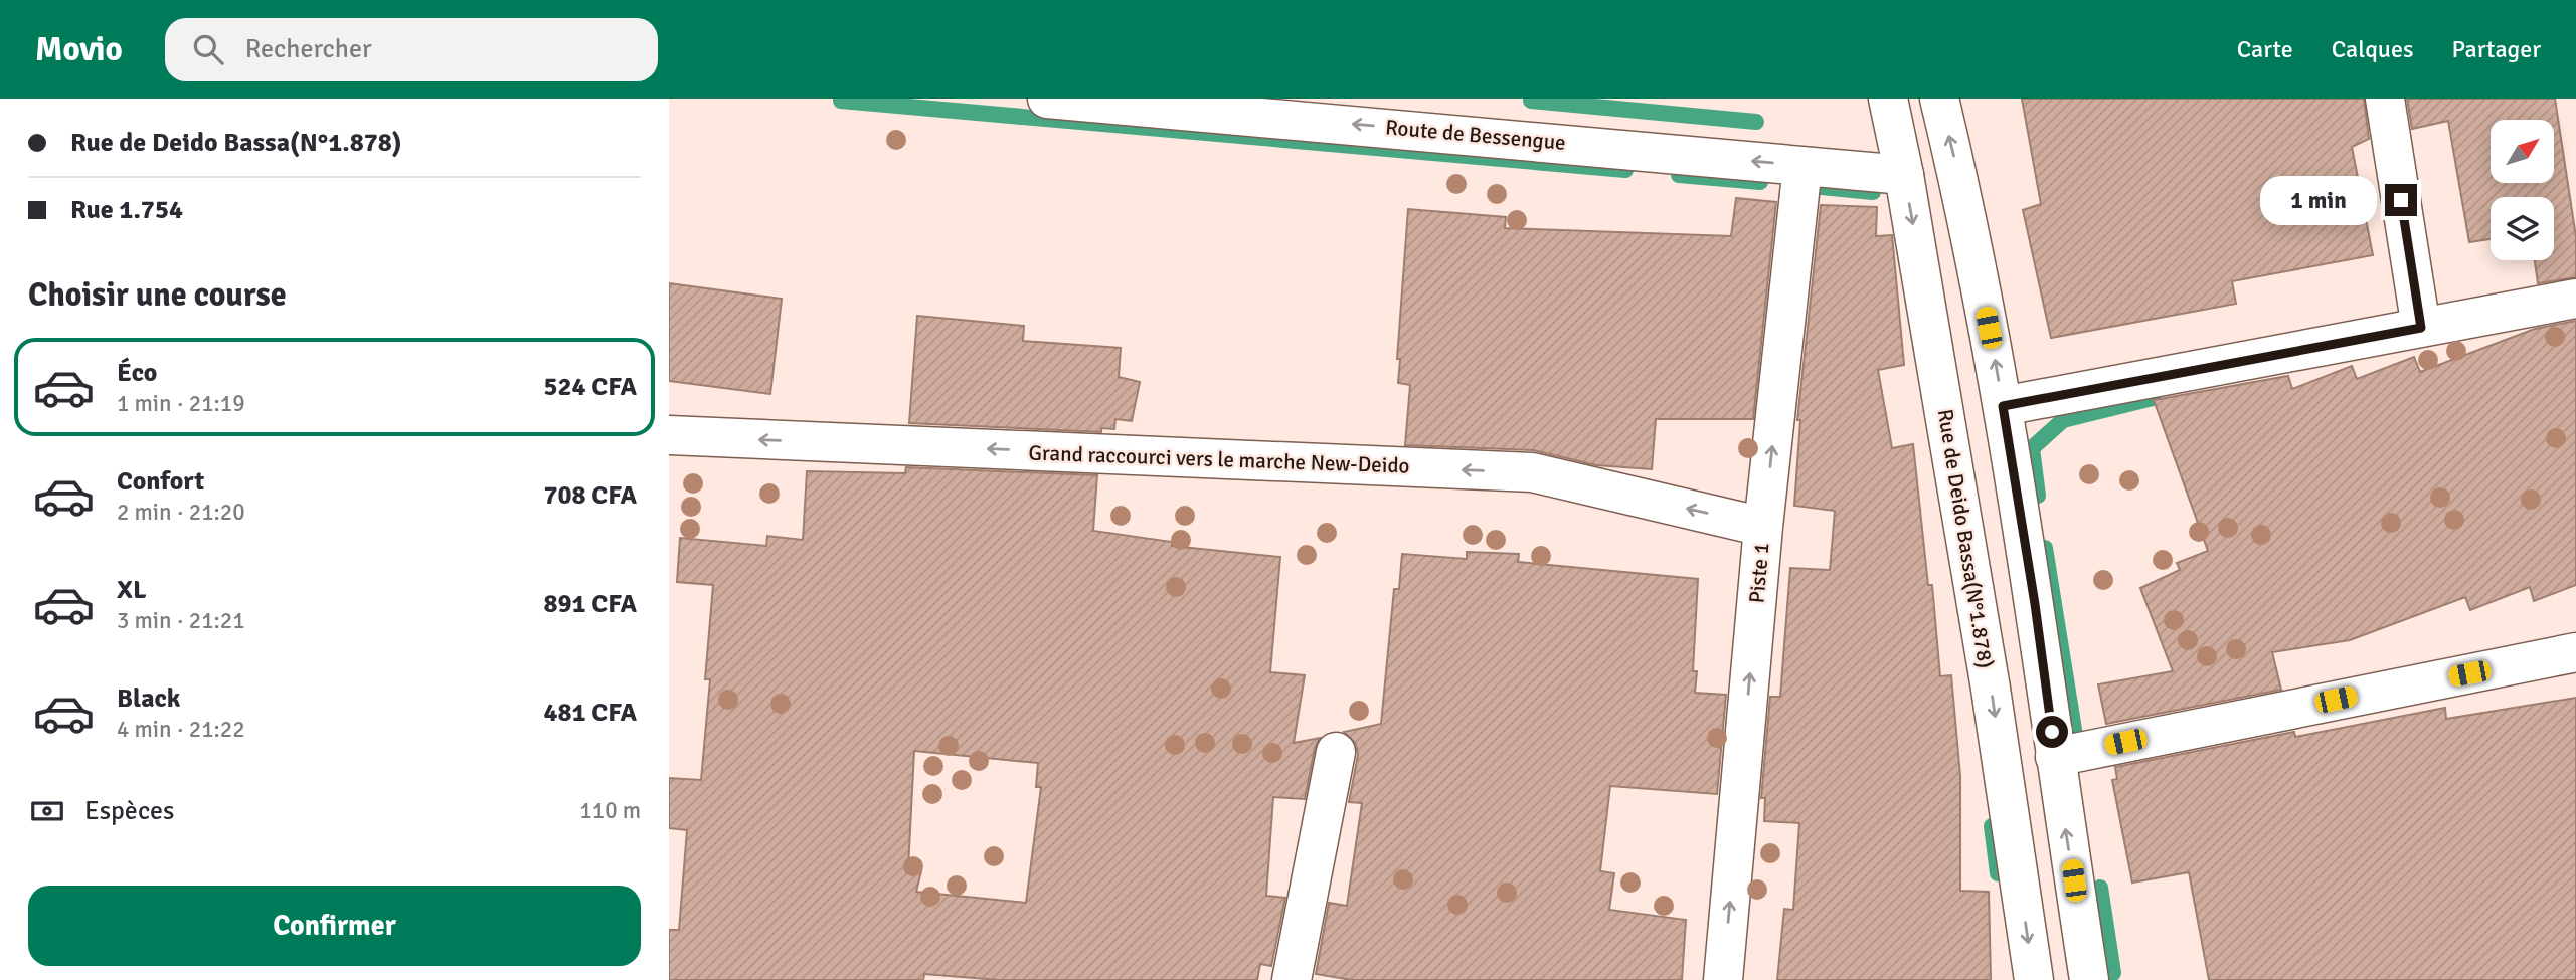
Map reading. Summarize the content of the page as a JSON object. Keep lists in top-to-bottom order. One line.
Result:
{"streets":{"street":["Route de Bessengue","Grand raccourci vers le marche New-Deido","Rue de Deido Bassa(N°1.878)","Piste 1"]},"crossings":[["Route de Bessengue","Rue de Deido Bassa(N°1.878)"],["Route de Bessengue","Piste 1"],["Grand raccourci vers le marche New-Deido","Piste 1"]],"one_way":["Route de Bessengue","Grand raccourci vers le marche New-Deido"],"north":"top right","page":{"header":"Movio","search":"Rechercher","nav":["Carte","Calques","Partager"],"banner":["Rue de Deido Bassa(N°1.878)","Rue 1.754"],"bubble":"1 min","heading":"Choisir une course","list":[{"name":"Éco","note":"1 min · 21:19","value":"524 CFA"},{"name":"Confort","note":"2 min · 21:20","value":"708 CFA"},{"name":"XL","note":"3 min · 21:21","value":"891 CFA"},{"name":"Black","note":"4 min · 21:22","value":"481 CFA"}],"pay":["Espèces","110 m"],"buttons":"Confirmer"}}
